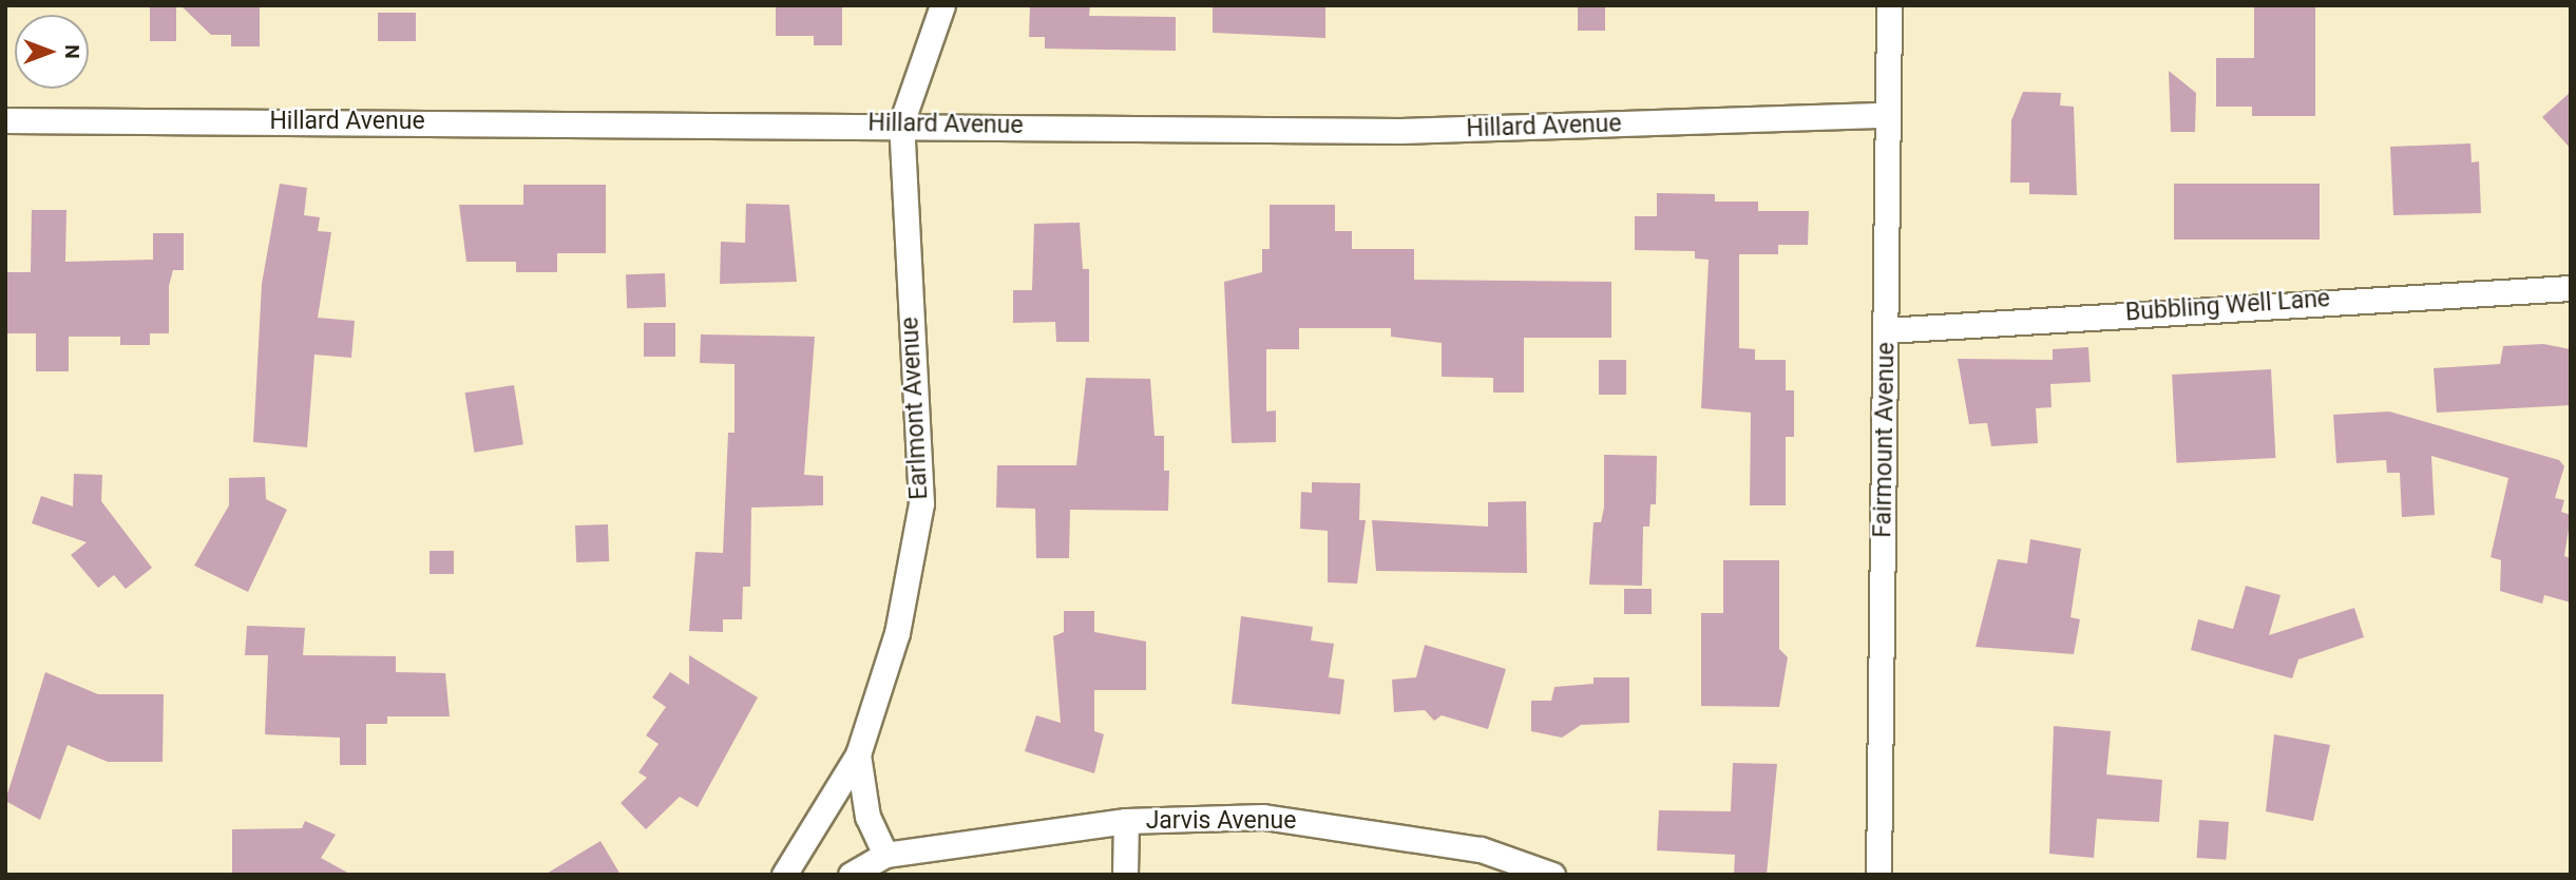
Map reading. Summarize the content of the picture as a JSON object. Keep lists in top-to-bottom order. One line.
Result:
{"streets":{"street":["Hillard Avenue","Bubbling Well Lane","Earlmont Avenue","Fairmount Avenue","Jarvis Avenue"]},"crossings":[["Hillard Avenue","Earlmont Avenue"],["Hillard Avenue","Fairmount Avenue"],["Bubbling Well Lane","Fairmount Avenue"],["Earlmont Avenue","Jarvis Avenue"]],"north":"right"}
